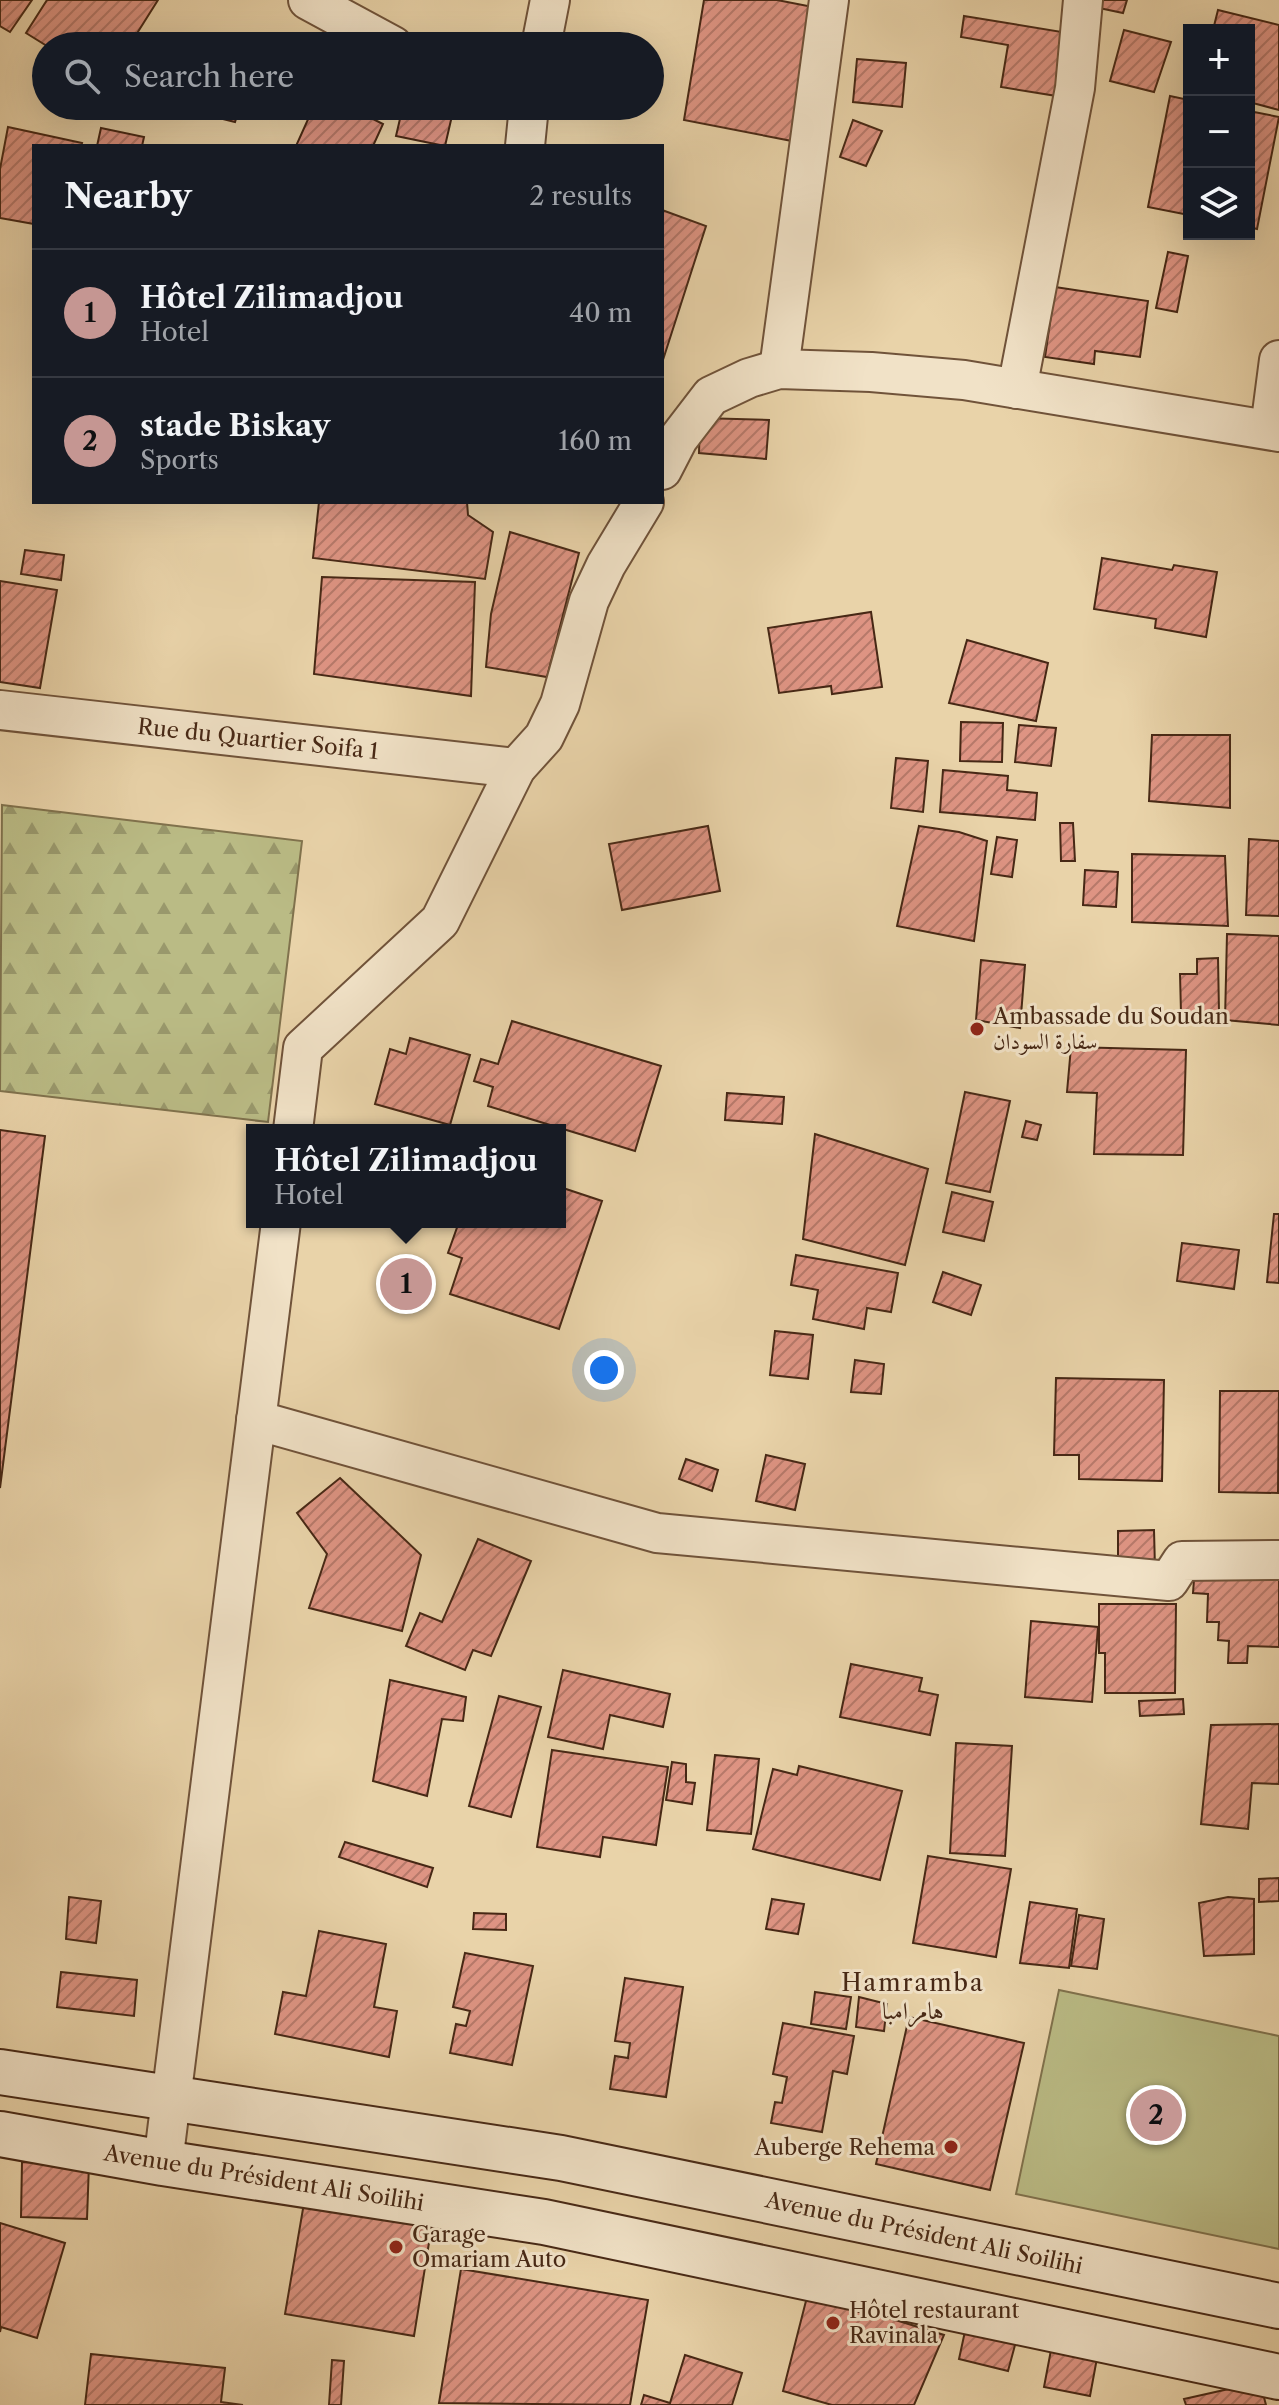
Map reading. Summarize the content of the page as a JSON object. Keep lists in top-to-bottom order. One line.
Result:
{"streets":{"street":["Rue du Quartier Soifa 1","Avenue du Président Ali Soilihi"]},"districts":["Hamramba هامرامبا"],"places":["Ambassade du Soudan سفارة السودان","Auberge Rehema","Garage Omariam Auto","Hôtel restaurant Ravinala"],"page":{"map_buttons":["+","−"],"search":"Search here","heading":["Nearby","2 results"],"list":[{"mark":"1","name":"Hôtel Zilimadjou","note":"Hotel","value":"40 m"},{"mark":"2","name":"stade Biskay","note":"Sports","value":"160 m"}],"popup":["Hôtel Zilimadjou","Hotel"],"pins":["1","2"]}}
